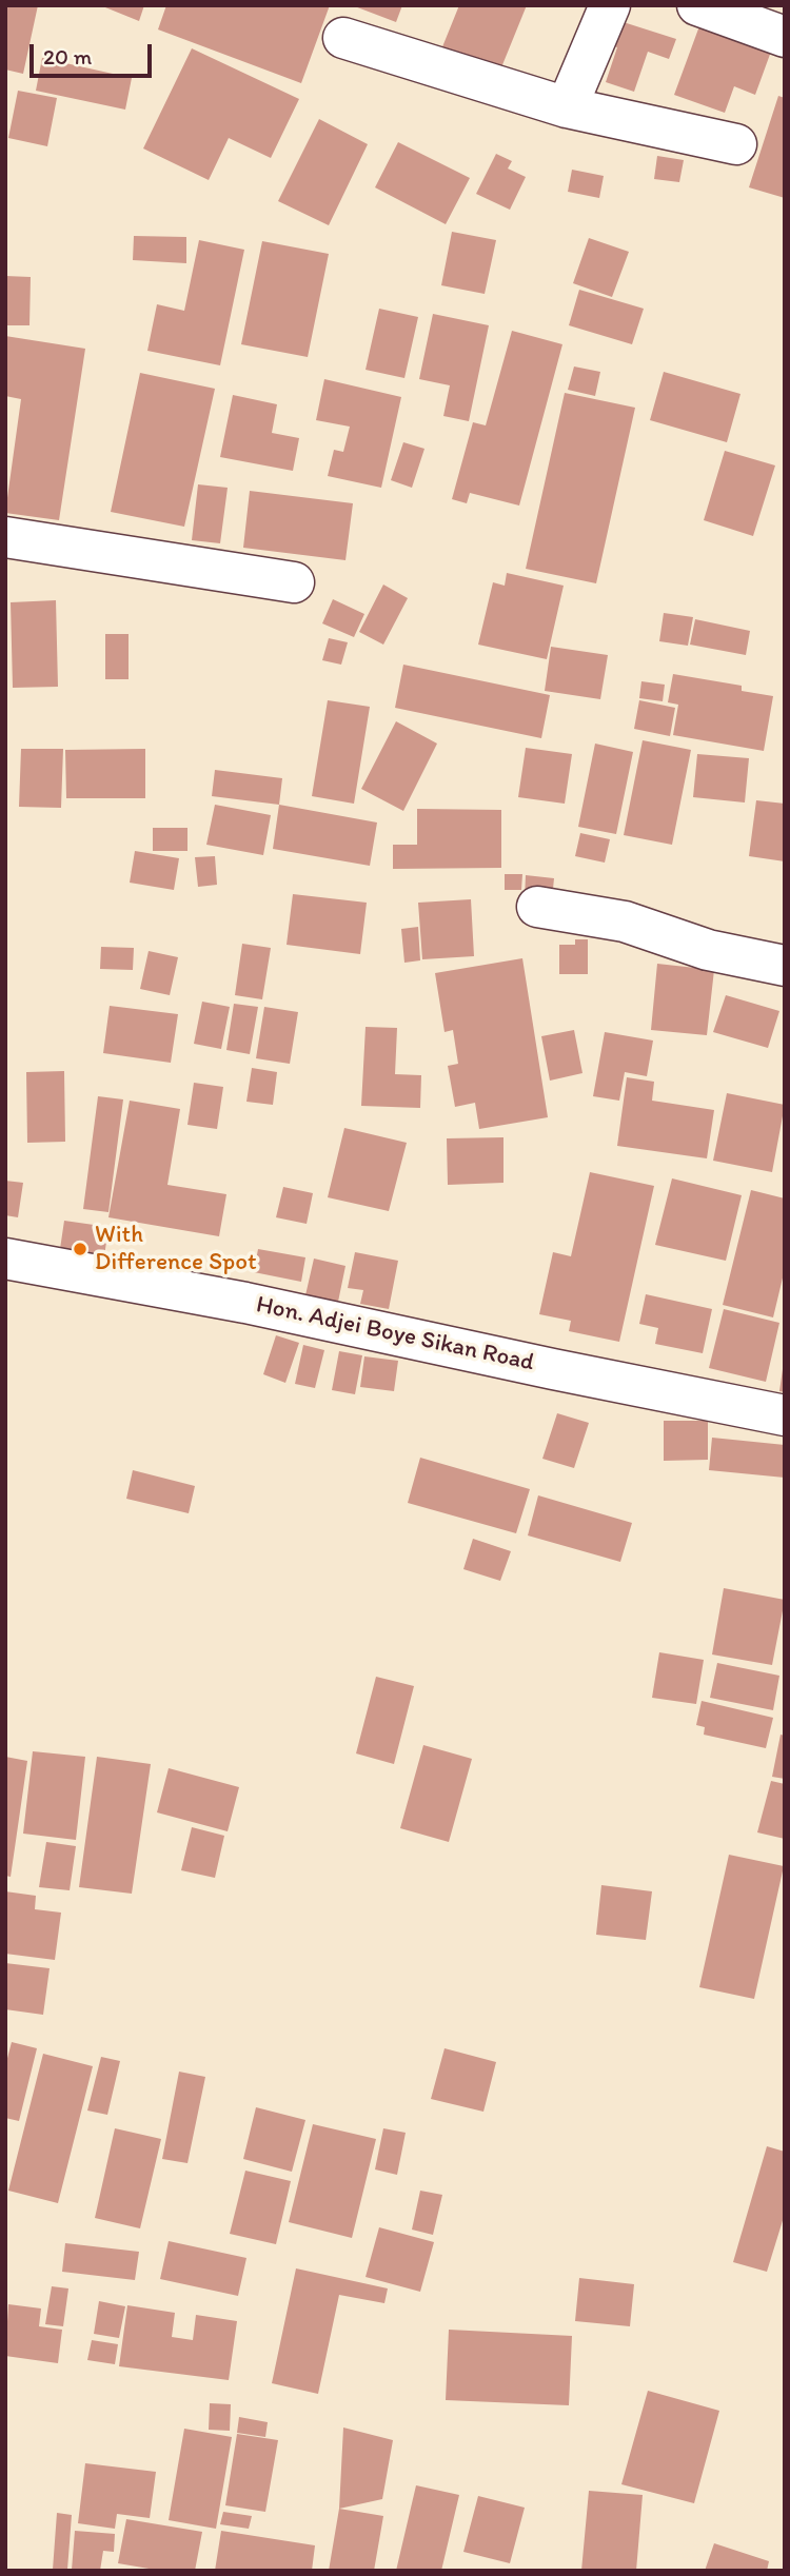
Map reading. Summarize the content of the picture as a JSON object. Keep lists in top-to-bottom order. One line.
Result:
{"streets":{"street":["Hon. Adjei Boye Sikan Road"]},"places":["With Difference Spot"],"scale_bar":"20 m"}
